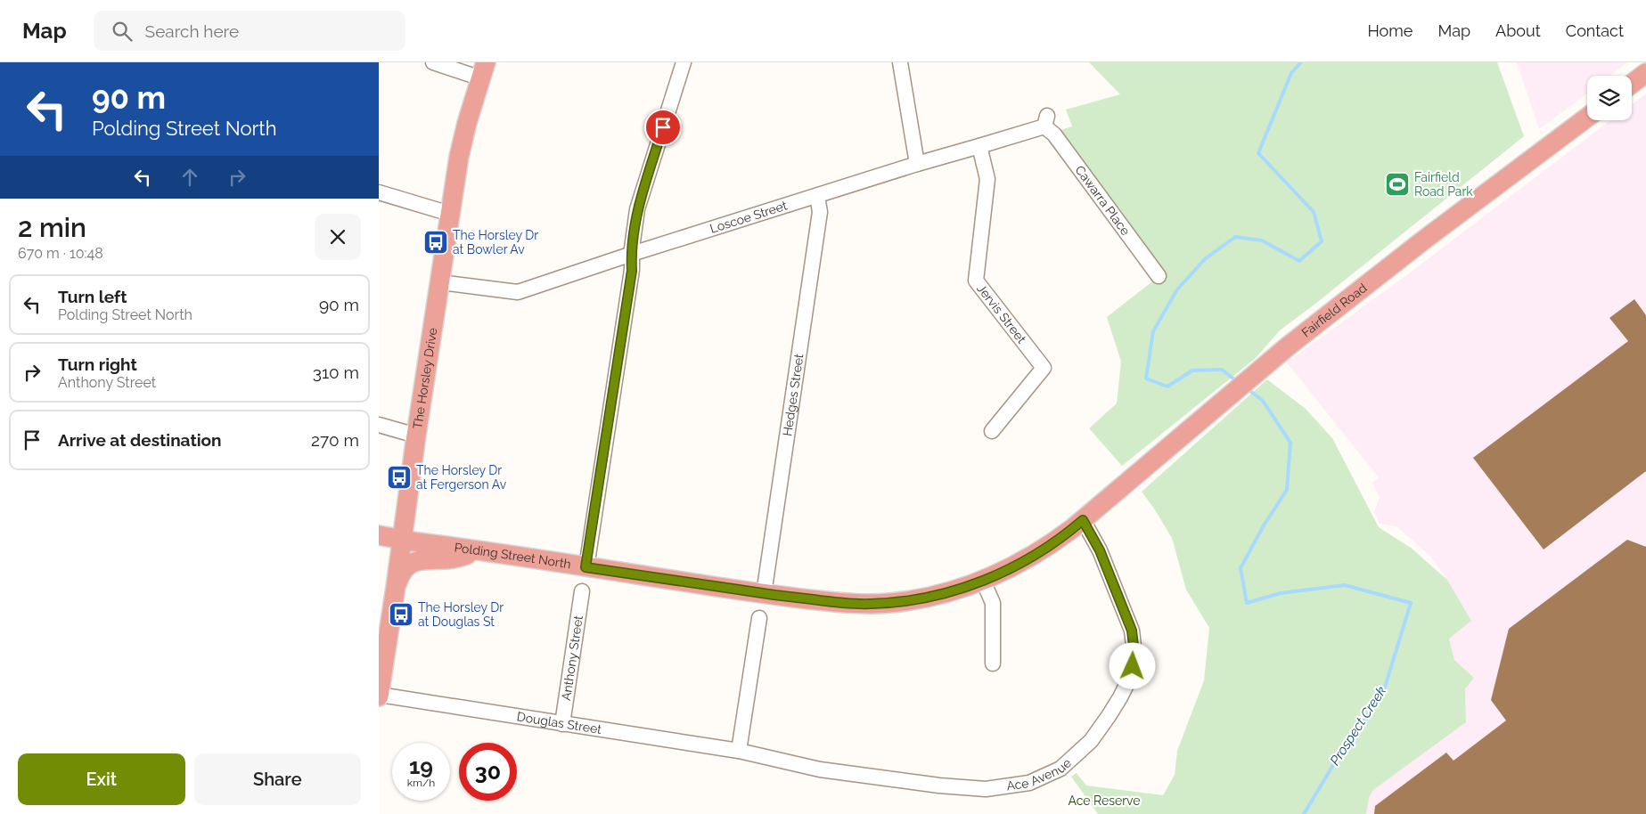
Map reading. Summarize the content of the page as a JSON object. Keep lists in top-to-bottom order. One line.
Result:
{"streets":{"main road":["Fairfield Road","The Horsley Drive","Polding Street North"],"street":["Cawarra Place","Loscoe Street","Jervis Street","Hedges Street","Anthony Street","Douglas Street","Ace Avenue"]},"crossings":[["Cawarra Place","Loscoe Street"],["Loscoe Street","Jervis Street"],["Loscoe Street","The Horsley Drive"],["Loscoe Street","Hedges Street"],["Fairfield Road","Polding Street North"],["Fairfield Road","Ace Avenue"],["The Horsley Drive","Polding Street North"],["The Horsley Drive","Douglas Street"],["Hedges Street","Polding Street North"],["Polding Street North","Ace Avenue"],["Anthony Street","Douglas Street"],["Douglas Street","Ace Avenue"]],"water":["Prospect Creek"],"parks":["Ace Reserve"],"places":{"sports":["Fairfield Road Park"],"bus stop":["The Horsley Dr at Bowler Av","The Horsley Dr at Fergerson Av","The Horsley Dr at Douglas St"]},"page":{"header":"Map","search":"Search here","nav":["Home","Map","About","Contact"],"turn":["90 m","Polding Street North"],"heading":["2 min","670 m · 10:48"],"list":[{"name":"Turn left","note":"Polding Street North","value":"90 m"},{"name":"Turn right","note":"Anthony Street","value":"310 m"},{"name":"Arrive at destination","value":"270 m"}],"speed":"19 km/h","limit":"30","buttons":["Exit","Share"]}}
